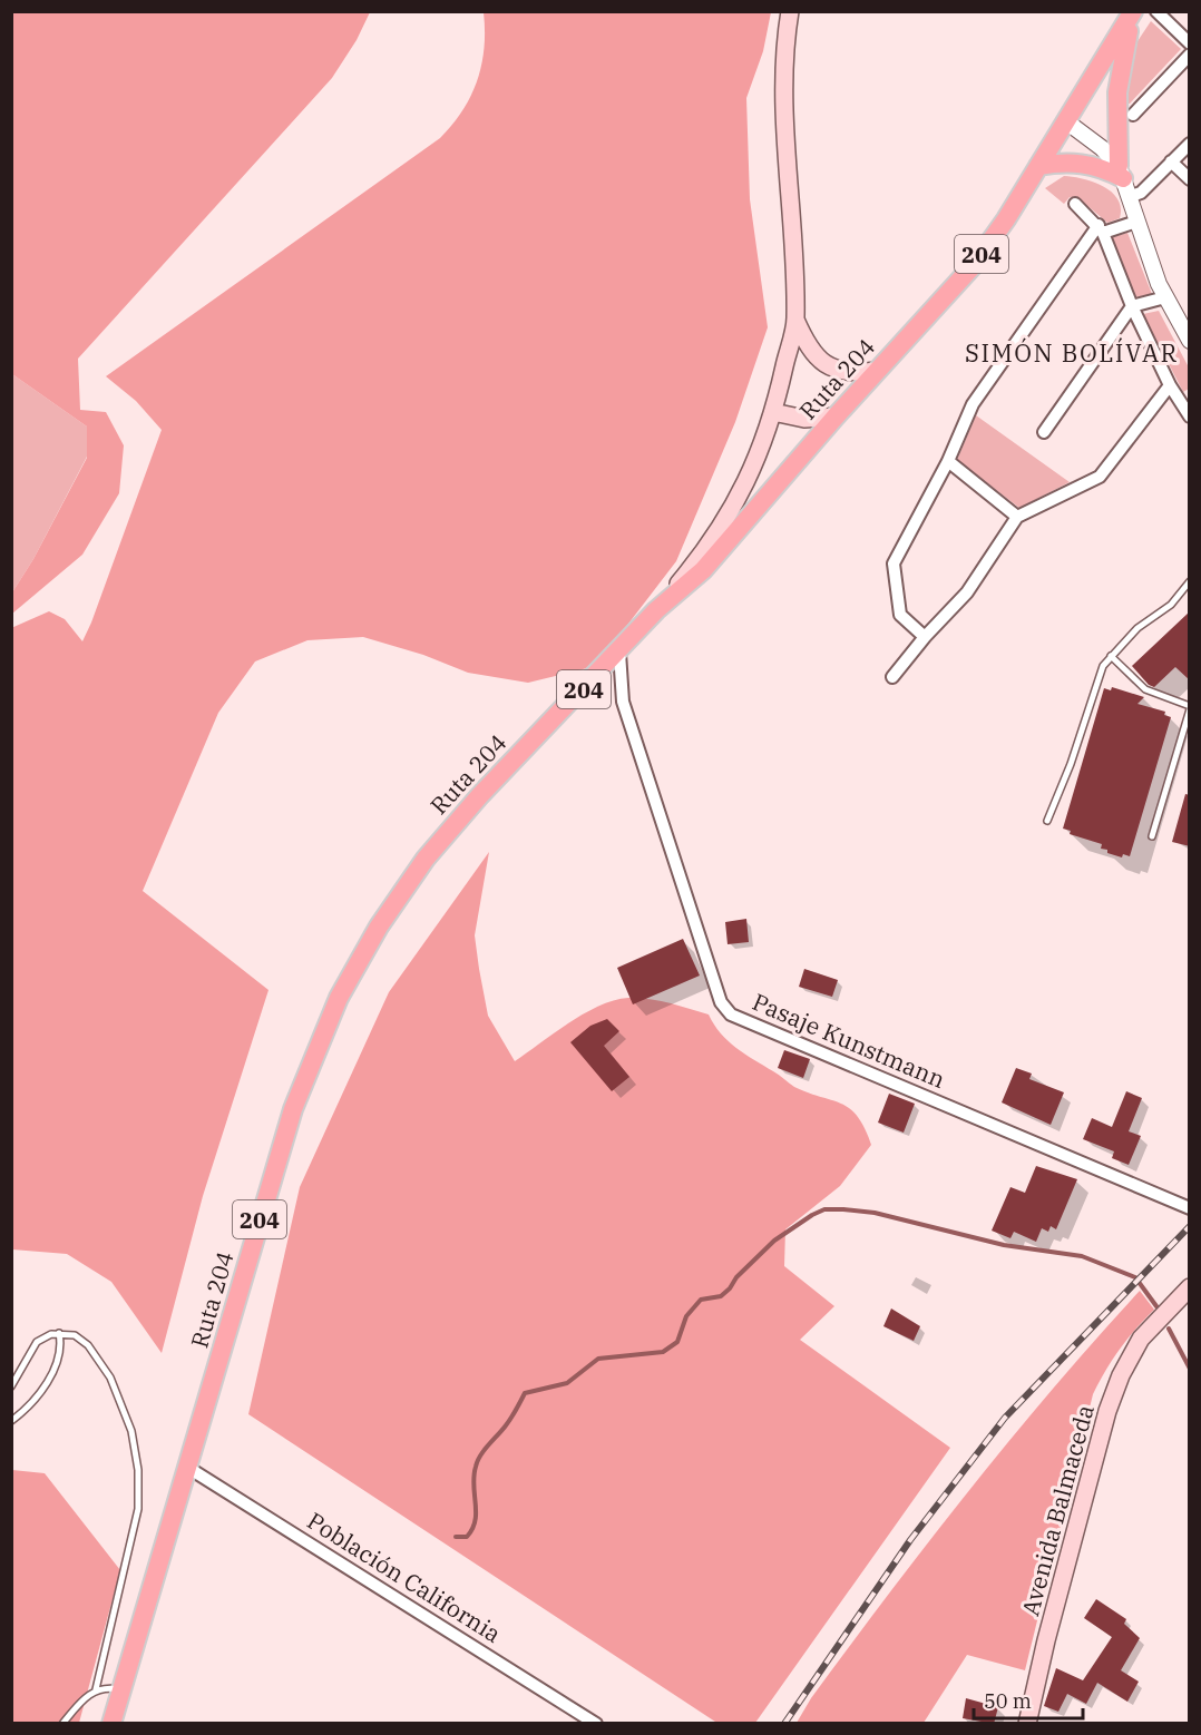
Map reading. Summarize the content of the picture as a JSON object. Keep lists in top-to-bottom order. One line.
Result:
{"streets":{"main road":["204","Ruta 204","Avenida Balmaceda"],"street":["Pasaje Kunstmann","Población California"]},"crossings":[["Ruta 204","Pasaje Kunstmann"],["Ruta 204","Población California"]],"districts":["SIMÓN BOLÍVAR"],"scale_bar":"50 m"}
